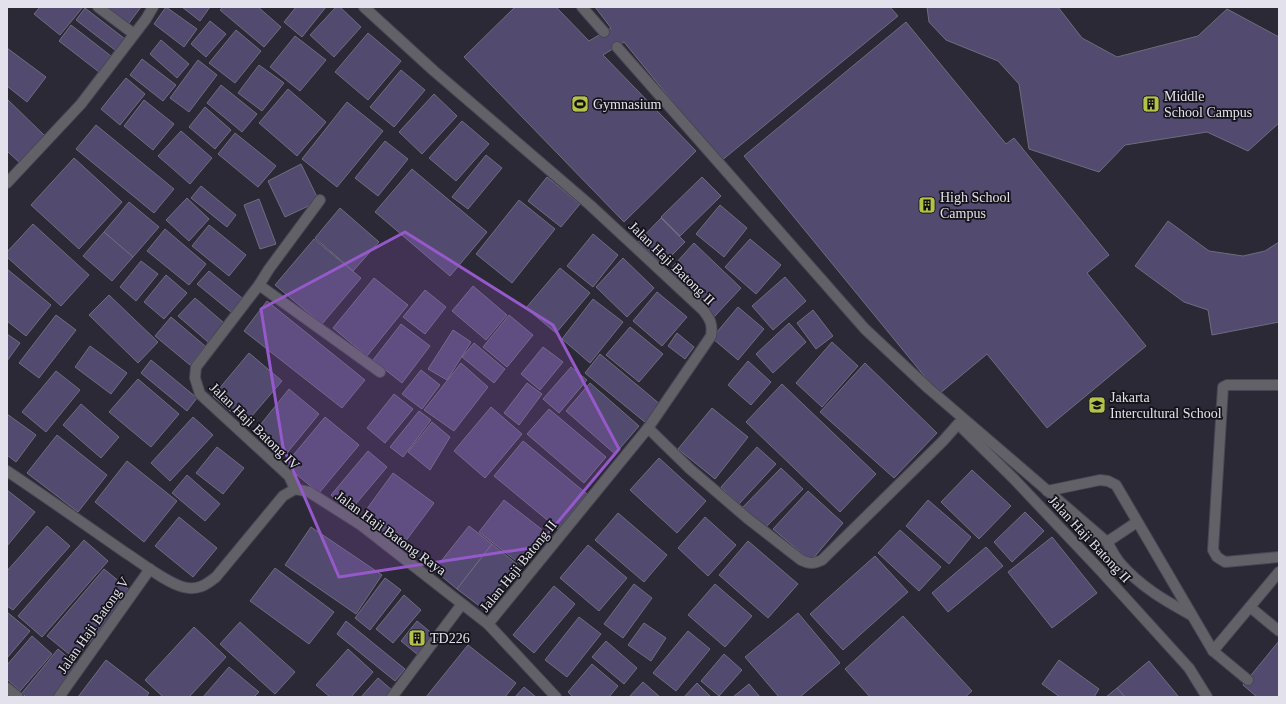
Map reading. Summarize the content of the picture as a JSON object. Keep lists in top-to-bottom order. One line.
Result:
{"streets":{"street":["Jalan Haji Batong II","Jalan Haji Batong IV","Jalan Haji Batong Raya","Jalan Haji Batong V"]},"crossings":[["Jalan Haji Batong II","Jalan Haji Batong Raya"],["Jalan Haji Batong IV","Jalan Haji Batong Raya"]],"places":{"sports":["Gymnasium"],"building":["Middle School Campus","High School Campus","TD226"],"school or university":["Jakarta Intercultural School"]}}
